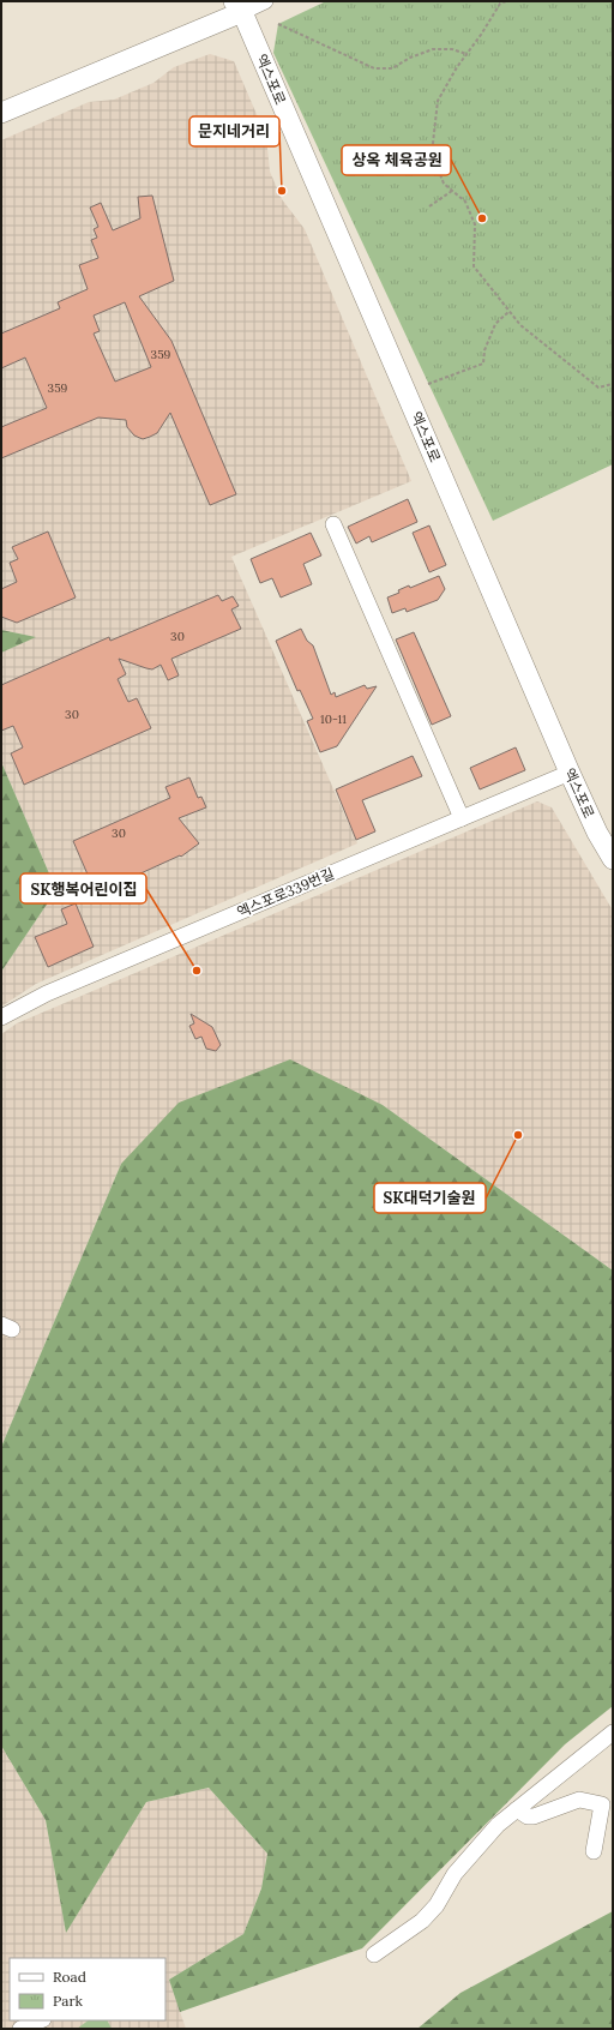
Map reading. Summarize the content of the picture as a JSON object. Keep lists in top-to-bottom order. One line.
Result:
{"streets":{"main road":["엑스포로"],"street":["엑스포로339번길"]},"crossings":[["엑스포로","엑스포로339번길"]],"places":["문지네거리","상옥 체육공원","SK행복어린이집","SK대덕기술원"],"house_numbers":["359","359","30","30","10-11","30"],"legend":["Road","Park"]}
